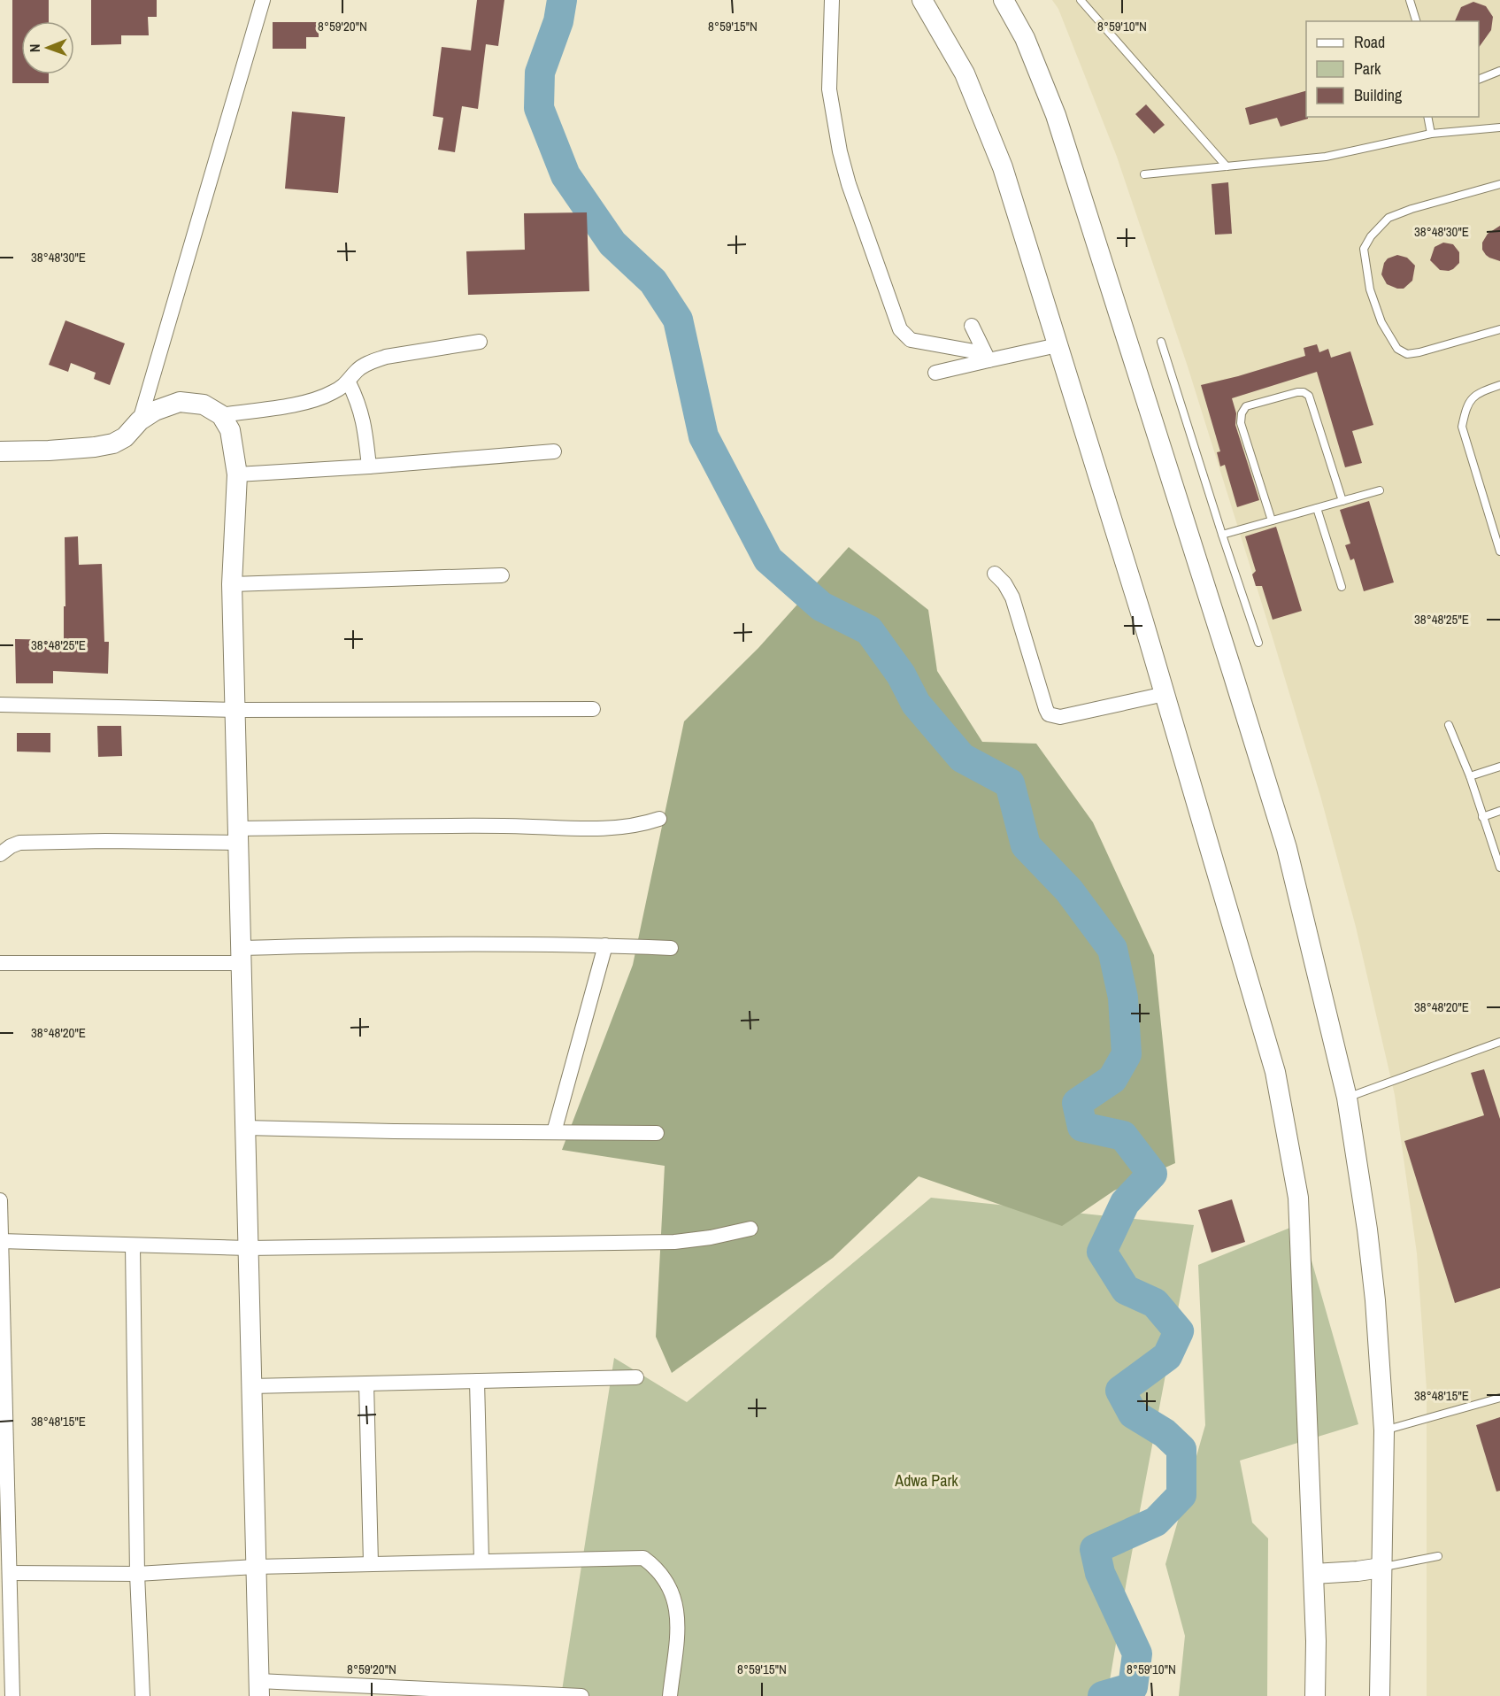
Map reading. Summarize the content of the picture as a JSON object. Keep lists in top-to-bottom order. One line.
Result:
{"parks":["Adwa Park"],"legend":["Road","Park","Building"],"north":"left","coordinates":["8°59'20\"N","8°59'15\"N","8°59'10\"N","38°48'30\"E","38°48'25\"E","38°48'20\"E","38°48'15\"E"]}
